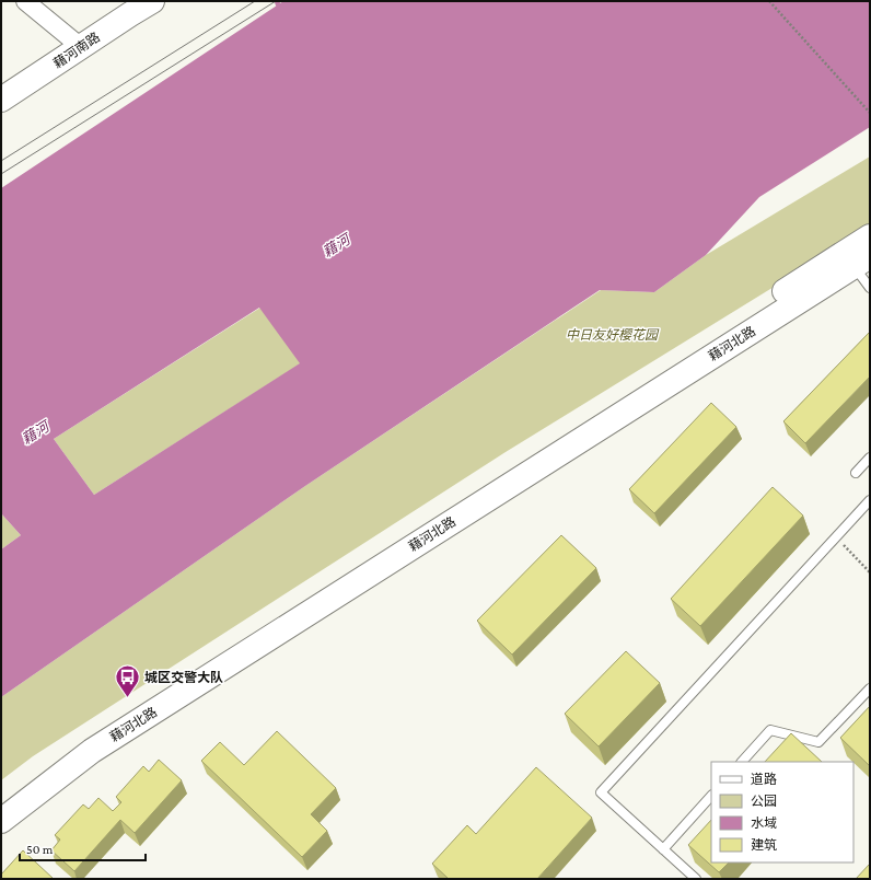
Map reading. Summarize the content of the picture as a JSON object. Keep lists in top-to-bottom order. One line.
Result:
{"streets":{"main road":["藉河南路","藉河北路"]},"water":["藉河"],"parks":["中日友好樱花园"],"places":{"bus stop":["城区交警大队"]},"legend":["道路","公园","水域","建筑"],"scale_bar":"50 m"}
